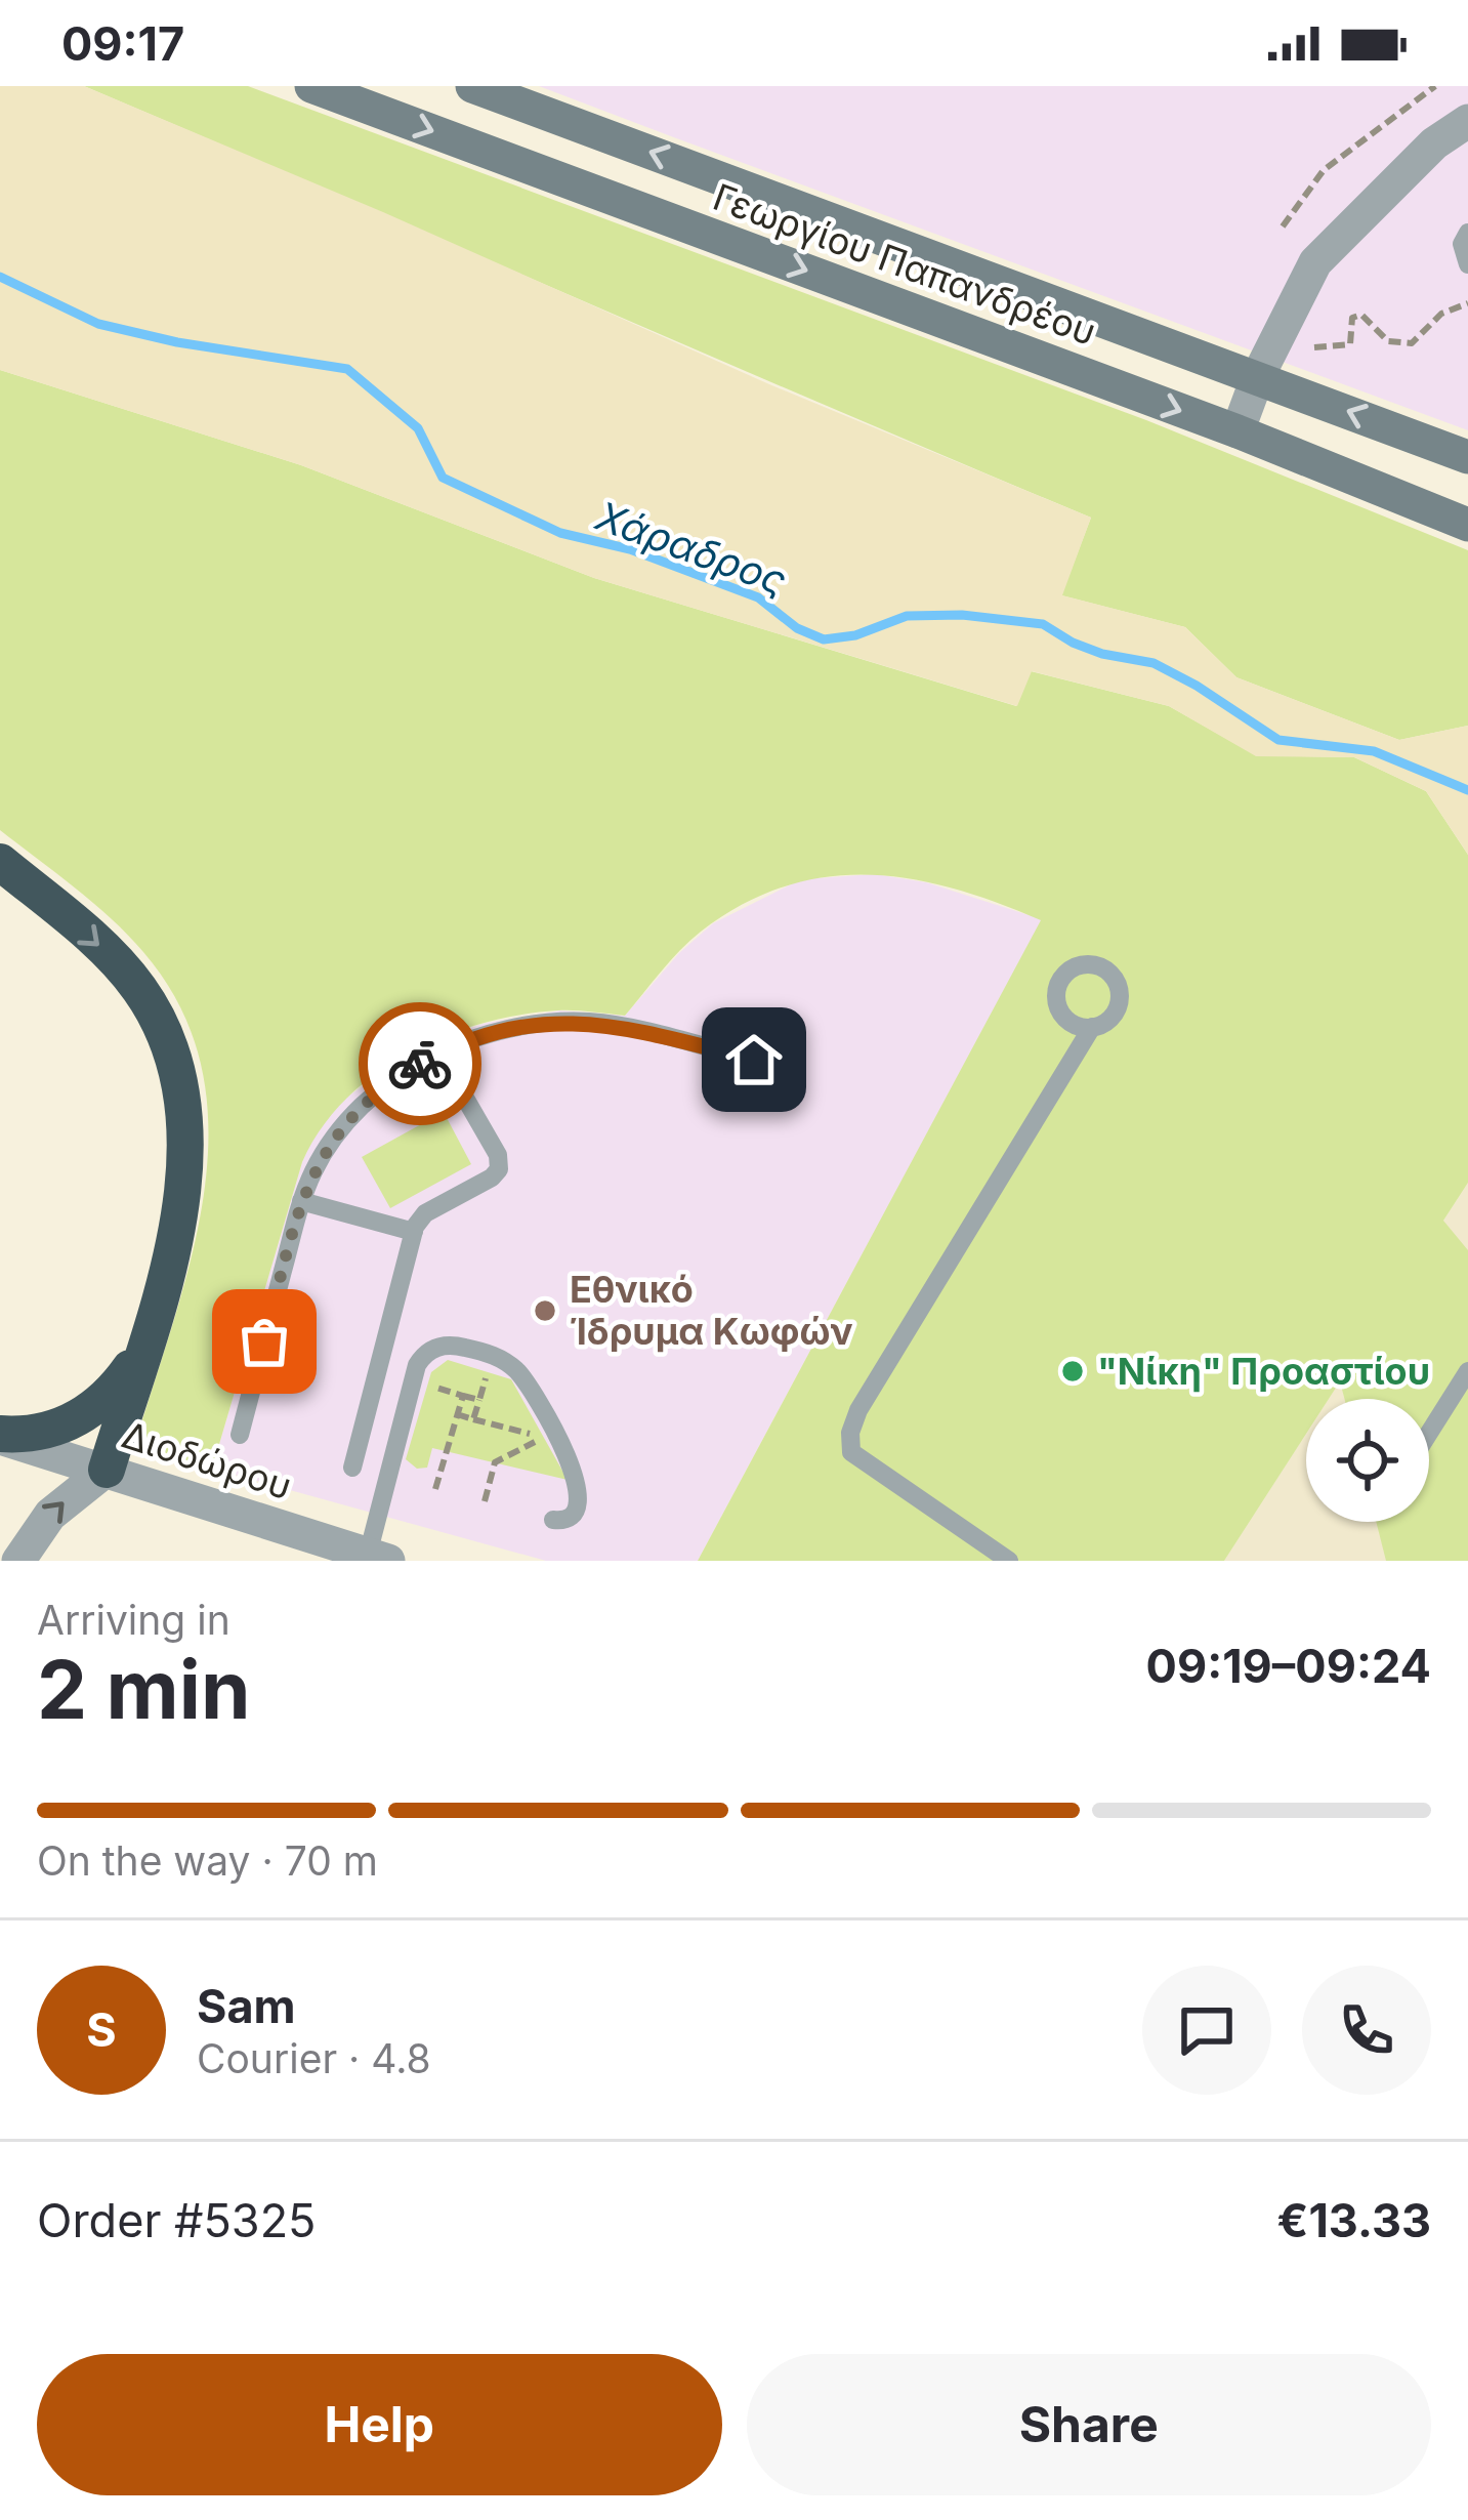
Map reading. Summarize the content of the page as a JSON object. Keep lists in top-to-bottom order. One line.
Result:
{"streets":{"main road":["Γεωργίου Παπανδρέου"],"street":["Διοδώρου"]},"water":["Χάραδρος"],"places":["Εθνικό Ίδρυμα Κωφών","\"Νίκη\" Προαστίου"],"page":{"status":"09:17","heading":["2 min","Arriving in","09:19–09:24"],"panel":["Sam","Courier · 4.8","Order #5325","€13.33"],"bar":"On the way · 70 m","round":"S","buttons":["Help","Share"]}}
